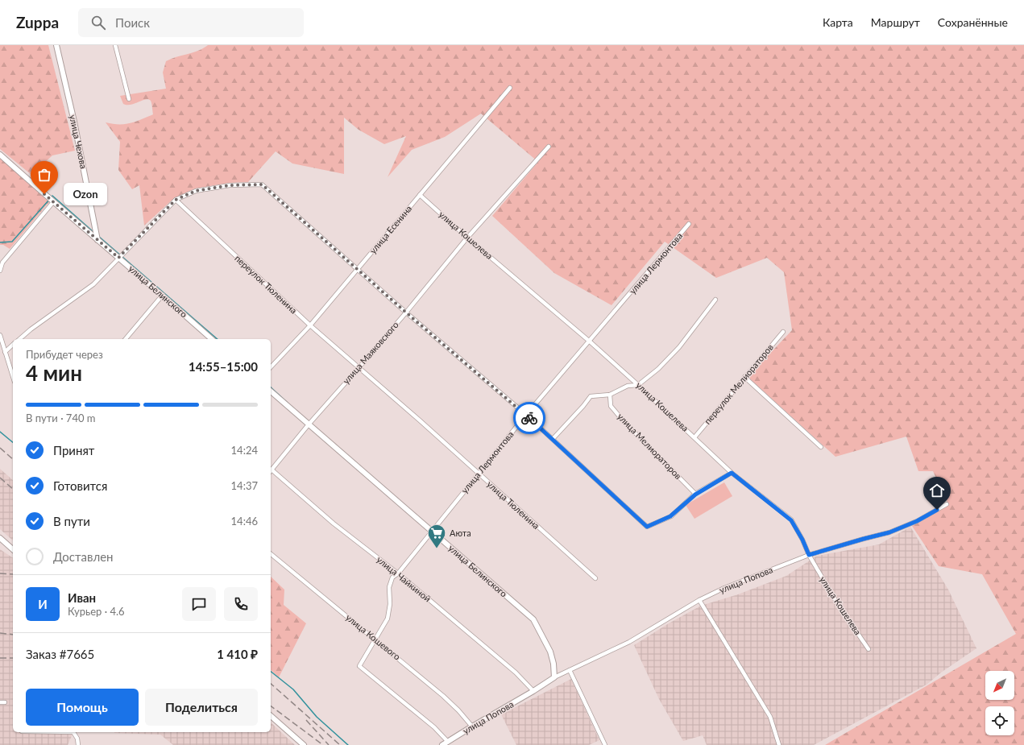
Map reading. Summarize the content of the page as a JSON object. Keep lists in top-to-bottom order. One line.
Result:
{"streets":{"street":["улица Чехова","улица Есенина","улица Кошелева","улица Лермонтова","переулок Тюленина","улица Белинского","улица Маяковского","переулок Мелиораторов","улица Мелиораторов","улица Тюленина","улица Чайкиной","улица Попова","улица Кошевого"]},"crossings":[["улица Чехова","улица Белинского"],["улица Есенина","улица Кошелева"],["улица Есенина","переулок Тюленина"],["улица Кошелева","улица Лермонтова"],["улица Кошелева","улица Маяковского"],["улица Кошелева","переулок Мелиораторов"],["улица Кошелева","улица Попова"],["улица Лермонтова","улица Белинского"],["улица Лермонтова","улица Тюленина"],["улица Лермонтова","улица Чайкиной"],["улица Лермонтова","улица Попова"],["улица Лермонтова","улица Кошевого"],["переулок Тюленина","улица Маяковского"],["переулок Тюленина","улица Тюленина"],["улица Белинского","улица Маяковского"],["улица Белинского","улица Попова"],["улица Маяковского","улица Тюленина"],["улица Чайкиной","улица Попова"],["улица Попова","улица Кошевого"]],"places":{"other":["Ozon"],"supermarket":["Аюта"]},"north":"bottom left","page":{"header":"Zuppa","search":"Поиск","nav":["Карта","Маршрут","Сохранённые"],"bubble":"Ozon","heading":["4 мин","Прибудет через","14:55–15:00"],"panel":["Иван","Курьер · 4.6","Заказ #7665","1 410 ₽"],"bar":"В пути · 740 m","list":[["Принят","14:24"],["Готовится","14:37"],["В пути","14:46"],"Доставлен"],"round":"И","buttons":["Помощь","Поделиться"]}}
